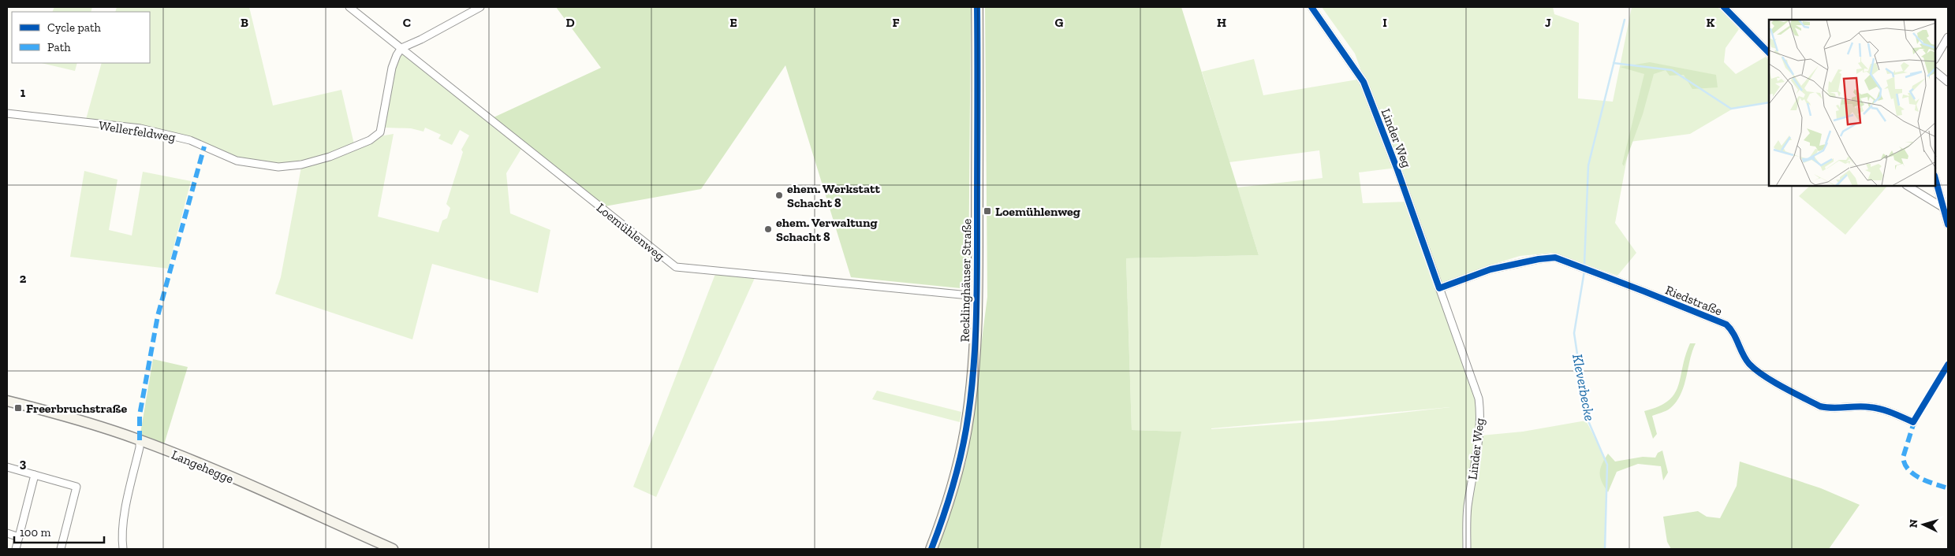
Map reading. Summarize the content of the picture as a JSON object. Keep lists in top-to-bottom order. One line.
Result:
{"streets":{"main road":["Recklinghäuser Straße"],"street":["Wellerfeldweg","Linder Weg","Loemühlenweg","Riedstraße","Langehegge"]},"crossings":[["Wellerfeldweg","Loemühlenweg"],["Linder Weg","Riedstraße"],["Loemühlenweg","Recklinghäuser Straße"]],"water":["Kleverbecke"],"places":{"other":["ehem. Werkstatt Schacht 8","ehem. Verwaltung Schacht 8"],"transit":["Loemühlenweg","Freerbruchstraße"]},"legend":["Cycle path","Path"],"scale_bar":"100 m","north":"left","grid":{"columns":["B","C","D","E","F","G","H","I","J","K"],"rows":["1","2","3"]}}
